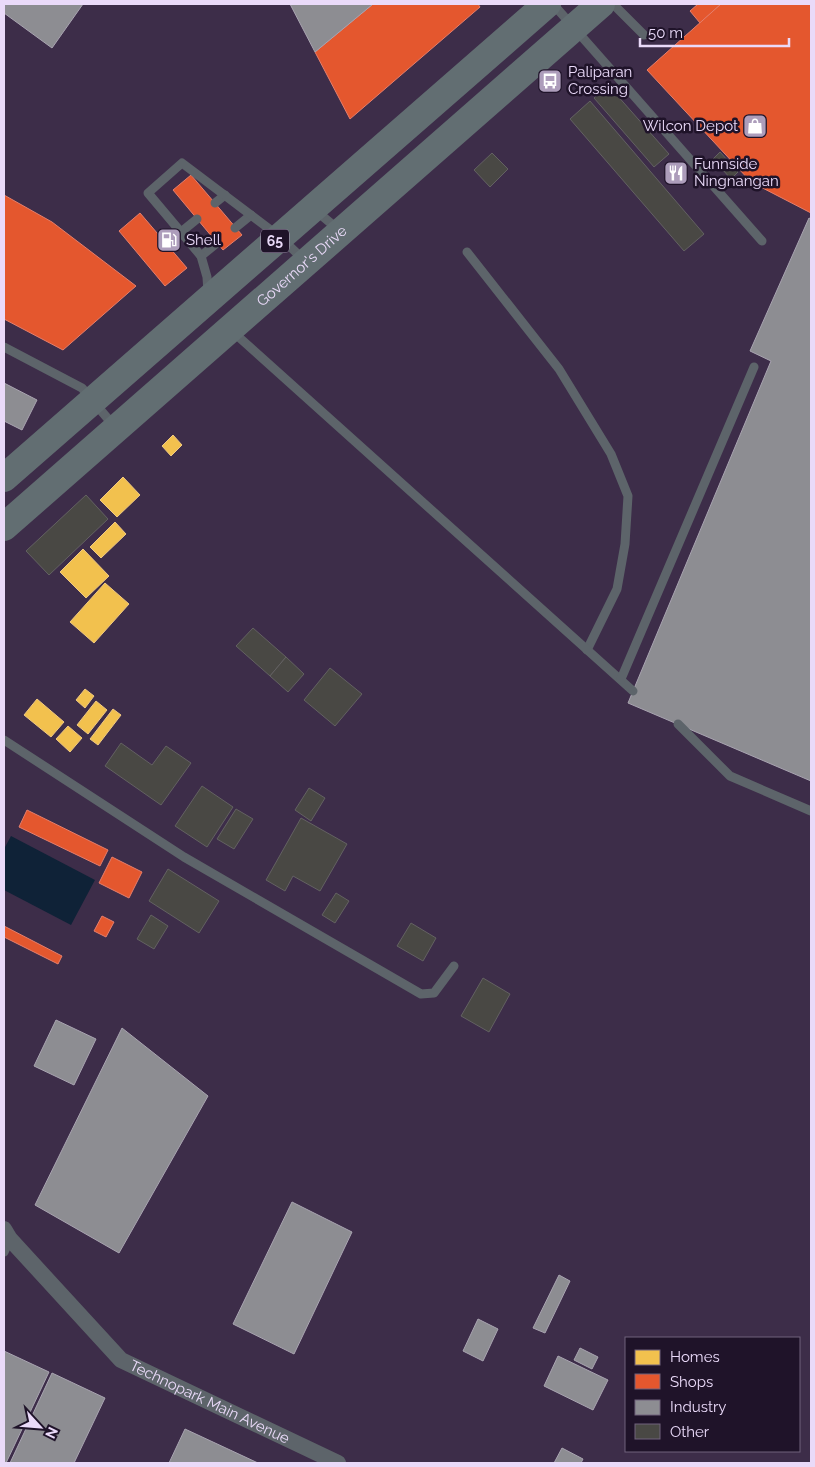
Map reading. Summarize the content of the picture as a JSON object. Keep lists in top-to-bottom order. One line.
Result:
{"streets":{"highway":["65","Governor's Drive"],"street":["Technopark Main Avenue"]},"places":{"bus stop":["Paliparan Crossing"],"shop":["Wilcon Depot"],"restaurant":["Funnside Ningnangan"],"fuel station":["Shell"]},"legend":["Homes","Shops","Industry","Other"],"scale_bar":"50 m","north":"bottom right"}
